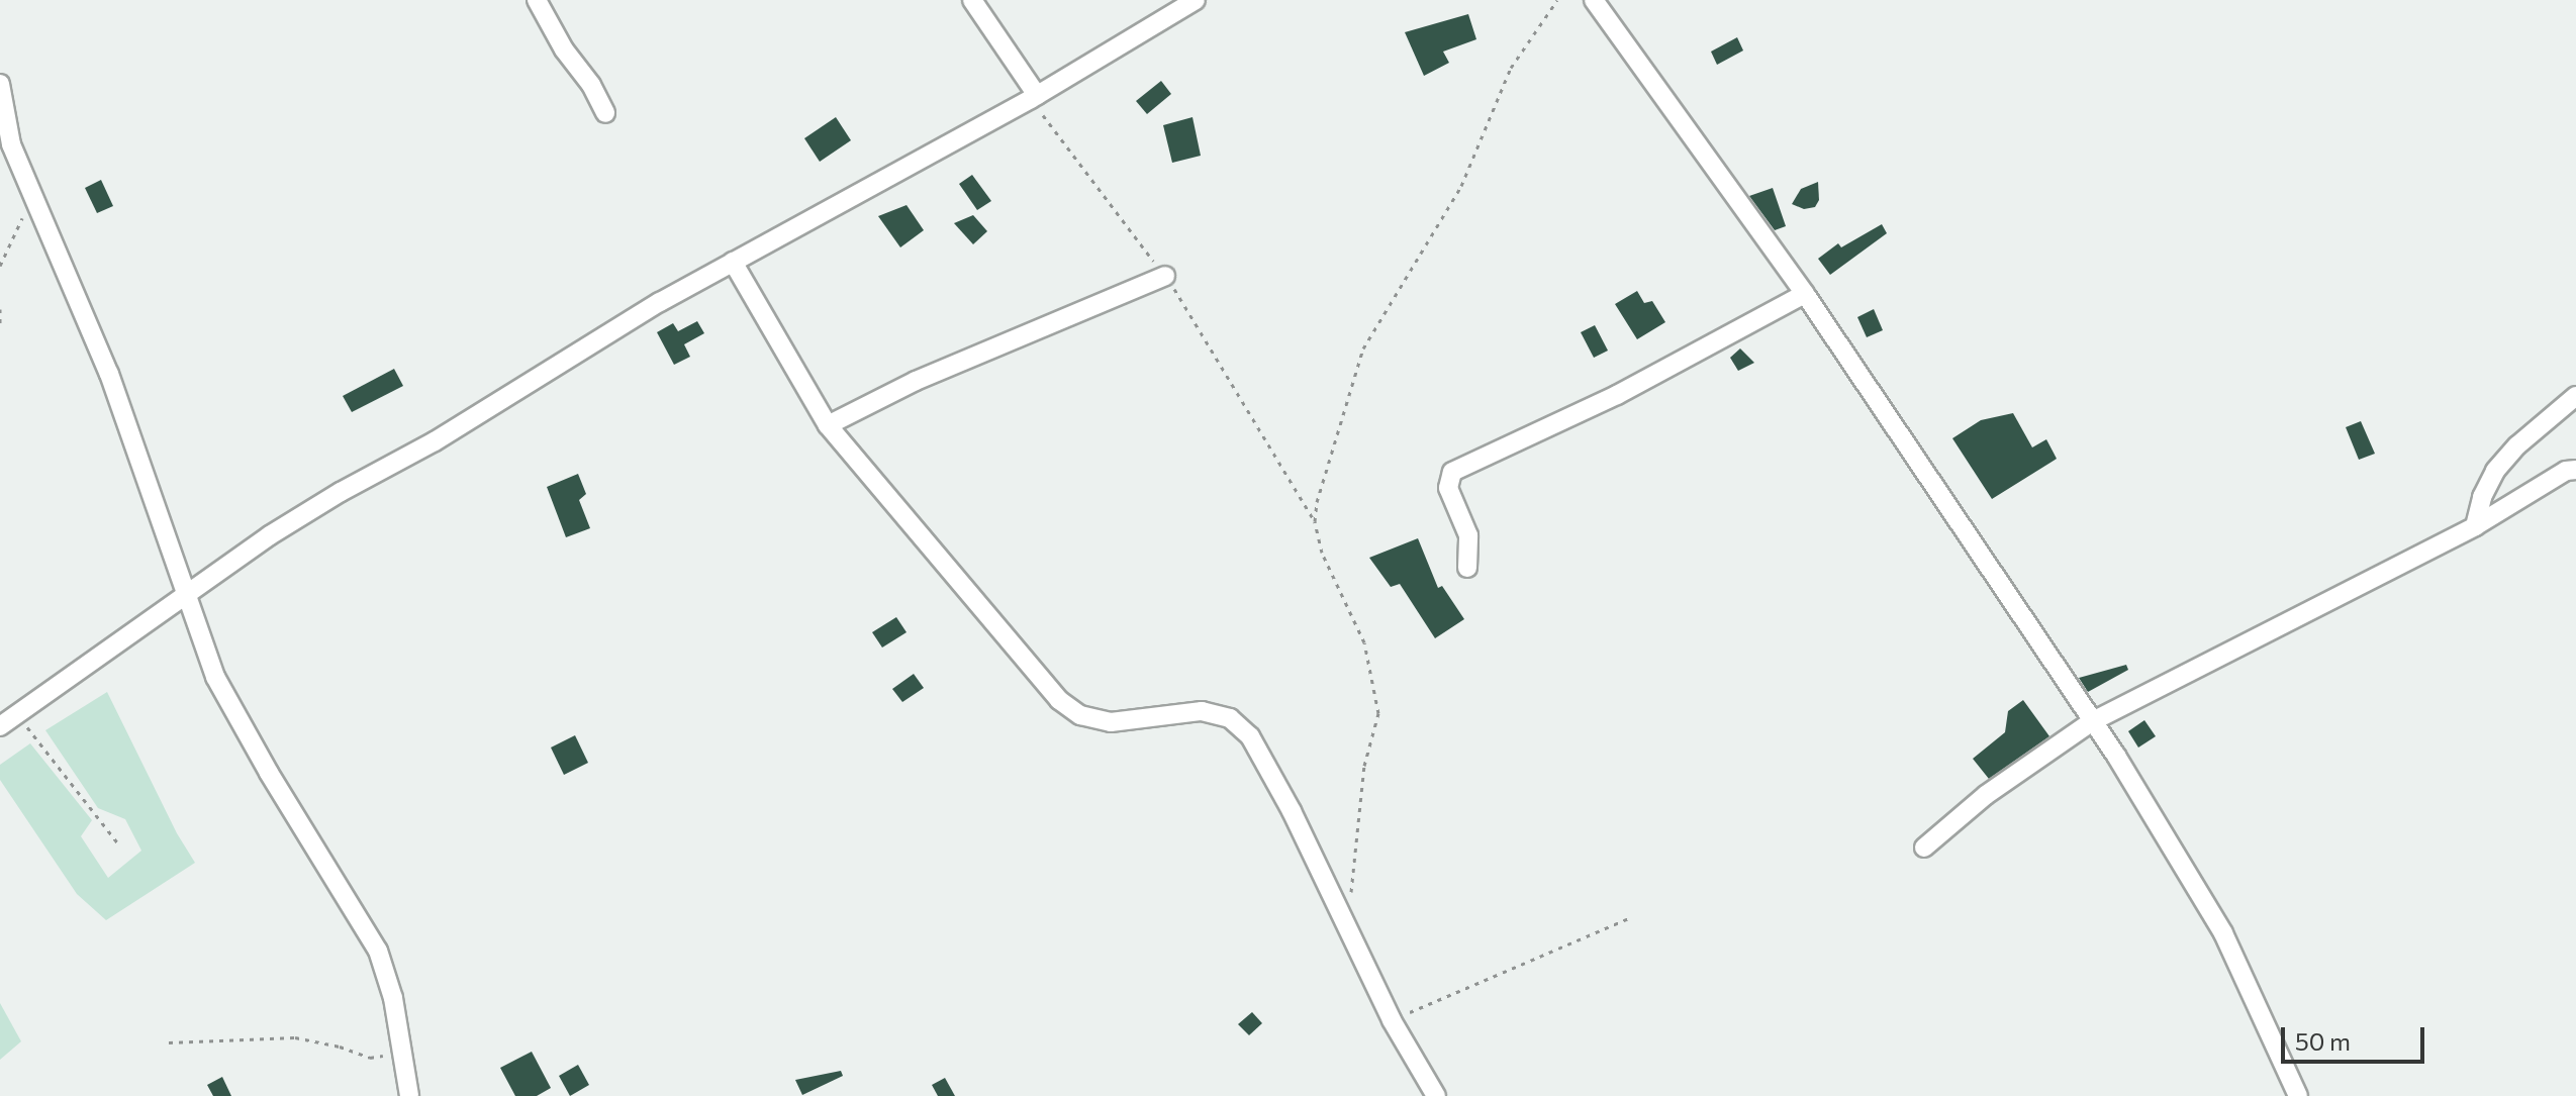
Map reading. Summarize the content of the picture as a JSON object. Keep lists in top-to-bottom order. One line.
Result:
{"scale_bar":"50 m"}
